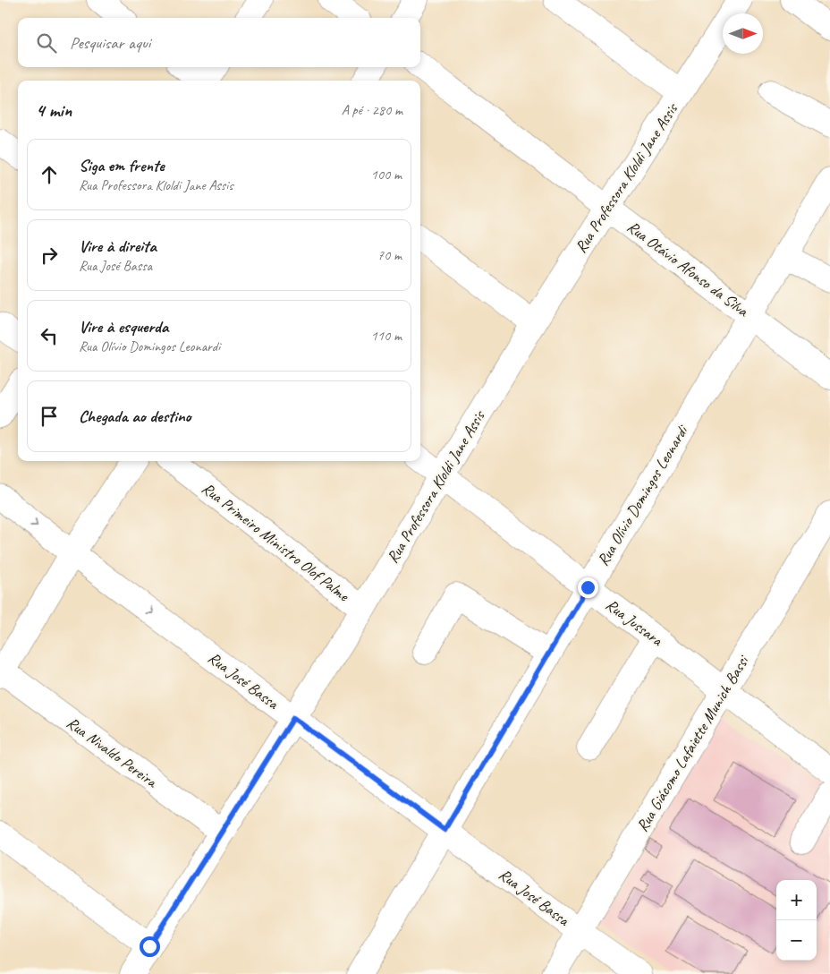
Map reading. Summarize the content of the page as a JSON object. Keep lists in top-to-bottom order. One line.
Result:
{"streets":{"street":["Rua Professora Kloldi Jane Assis","Rua Otávio Afonso da Silva","Rua Olívio Domingos Leonardi","Rua Primeiro Ministro Olof Palme","Rua Jussara","Rua José Bassa","Rua Giácomo Lafaiette Munich Bassi","Rua Nivaldo Pereira"]},"crossings":[["Rua Professora Kloldi Jane Assis","Rua Otávio Afonso da Silva"],["Rua Professora Kloldi Jane Assis","Rua Primeiro Ministro Olof Palme"],["Rua Professora Kloldi Jane Assis","Rua Jussara"],["Rua Professora Kloldi Jane Assis","Rua José Bassa"],["Rua Professora Kloldi Jane Assis","Rua Nivaldo Pereira"],["Rua Otávio Afonso da Silva","Rua Olívio Domingos Leonardi"],["Rua Olívio Domingos Leonardi","Rua Jussara"],["Rua Olívio Domingos Leonardi","Rua José Bassa"],["Rua Jussara","Rua Giácomo Lafaiette Munich Bassi"],["Rua José Bassa","Rua Giácomo Lafaiette Munich Bassi"]],"one_way":["Rua José Bassa"],"north":"right","page":{"search":"Pesquisar aqui","heading":["4 min","A pé · 280 m"],"list":[["Siga em frente","Rua Professora Kloldi Jane Assis","100 m"],["Vire à direita","Rua José Bassa","70 m"],["Vire à esquerda","Rua Olívio Domingos Leonardi","110 m"],"Chegada ao destino"],"map_buttons":["+","−"]}}
